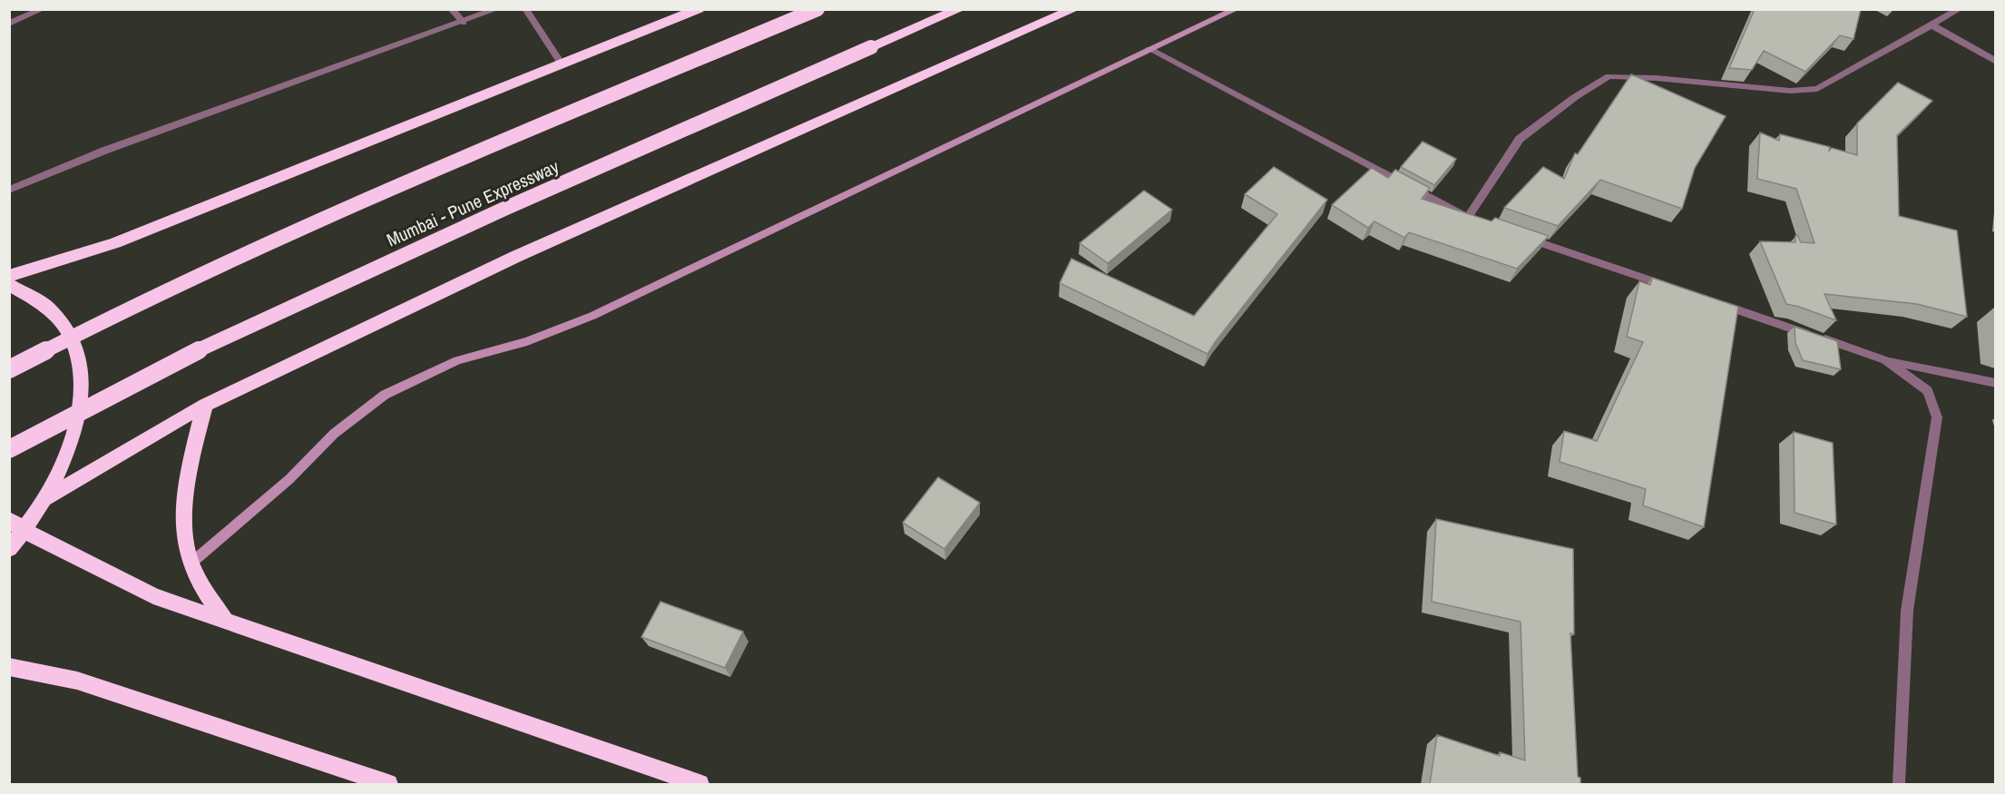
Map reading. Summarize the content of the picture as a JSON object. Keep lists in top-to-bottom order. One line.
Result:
{"streets":{"highway":["Mumbai - Pune Expressway"]}}
